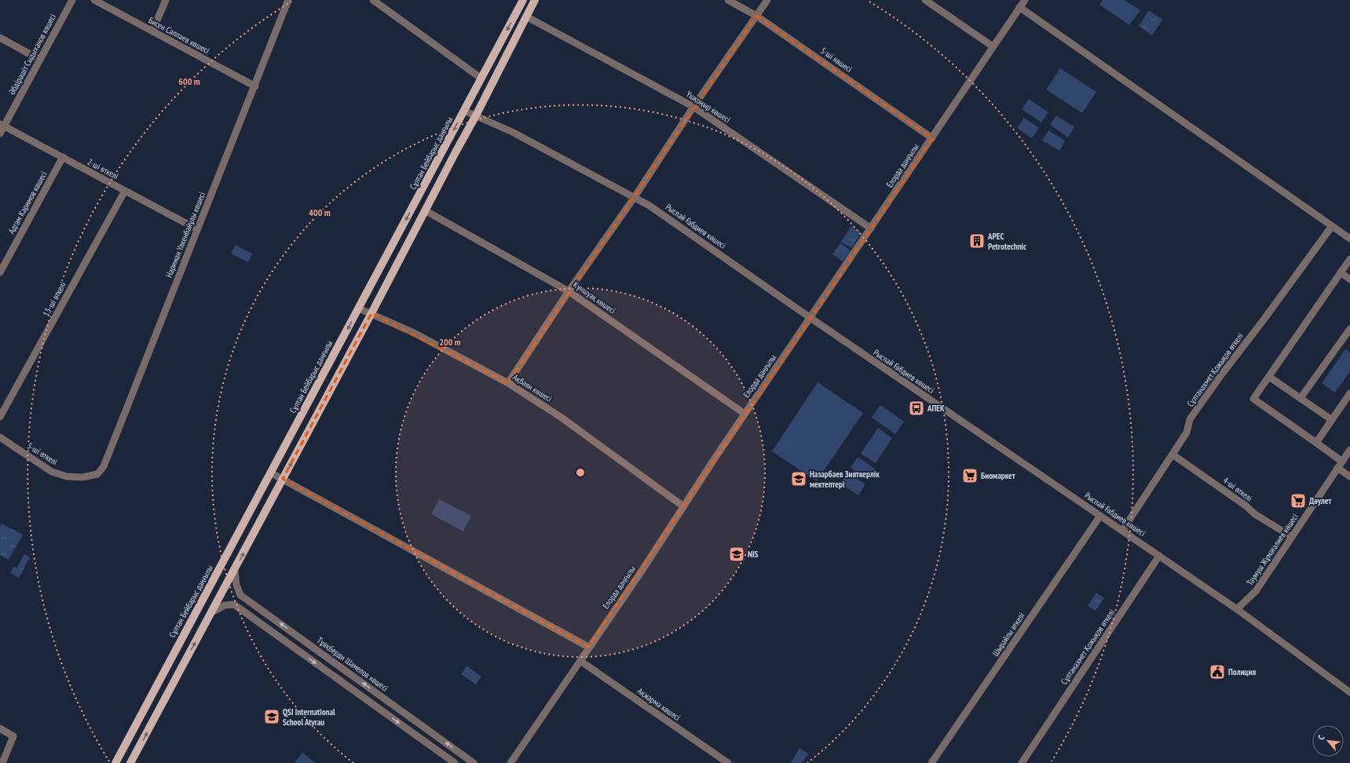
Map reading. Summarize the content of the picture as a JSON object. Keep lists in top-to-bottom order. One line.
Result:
{"streets":{"main road":["Сұлтан Бейбарыс даңғылы"],"street":["Бисен Саппаев көшесі","Әбдірәшіт Сыдыханов көшесі","5-ші көшесі","Үшқоңыр көшесі","Елорда даңғылы","2-ші өткелі","Адгам Каримов көшесі","Рыспай Ғабдиев көшесі","Нариман Үлкенбайұлы көшесі","Күншуақ көшесі","13-ші өткелі","Сұлтанахмет Қожықов өткелі","Ақбаян көшесі","5-ші өткелі","4-ші өткелі","Таумуш Жұмағалиев көшесі","Шырайлы өткелі","Тұяқберди Шамелов көшесі","Ақжарма көшесі"]},"crossings":[["Бисен Саппаев көшесі","Нариман Үлкенбайұлы көшесі"],["Әбдірәшіт Сыдыханов көшесі","2-ші өткелі"],["5-ші көшесі","Елорда даңғылы"],["Үшқоңыр көшесі","Елорда даңғылы"],["Сұлтан Бейбарыс даңғылы","Рыспай Ғабдиев көшесі"],["Сұлтан Бейбарыс даңғылы","Ақбаян көшесі"],["Елорда даңғылы","Рыспай Ғабдиев көшесі"],["Елорда даңғылы","Күншуақ көшесі"],["Елорда даңғылы","Ақбаян көшесі"],["Елорда даңғылы","Ақжарма көшесі"],["2-ші өткелі","Адгам Каримов көшесі"],["2-ші өткелі","Нариман Үлкенбайұлы көшесі"],["2-ші өткелі","13-ші өткелі"],["Рыспай Ғабдиев көшесі","Сұлтанахмет Қожықов өткелі"],["Рыспай Ғабдиев көшесі","Таумуш Жұмағалиев көшесі"],["Рыспай Ғабдиев көшесі","Шырайлы өткелі"],["Нариман Үлкенбайұлы көшесі","5-ші өткелі"],["Сұлтанахмет Қожықов өткелі","4-ші өткелі"],["4-ші өткелі","Таумуш Жұмағалиев көшесі"]],"places":{"building":["APEC Petrotechnic"],"bus stop":["АПЕК"],"supermarket":["Биомаркет","Дәулет"],"school or university":["Назарбаев Зияткерлік мектептері","NIS","QSI International School Atyrau"],"public building":["Полиция"]},"north":"top left","rings":["600 m","400 m","200 m"]}
